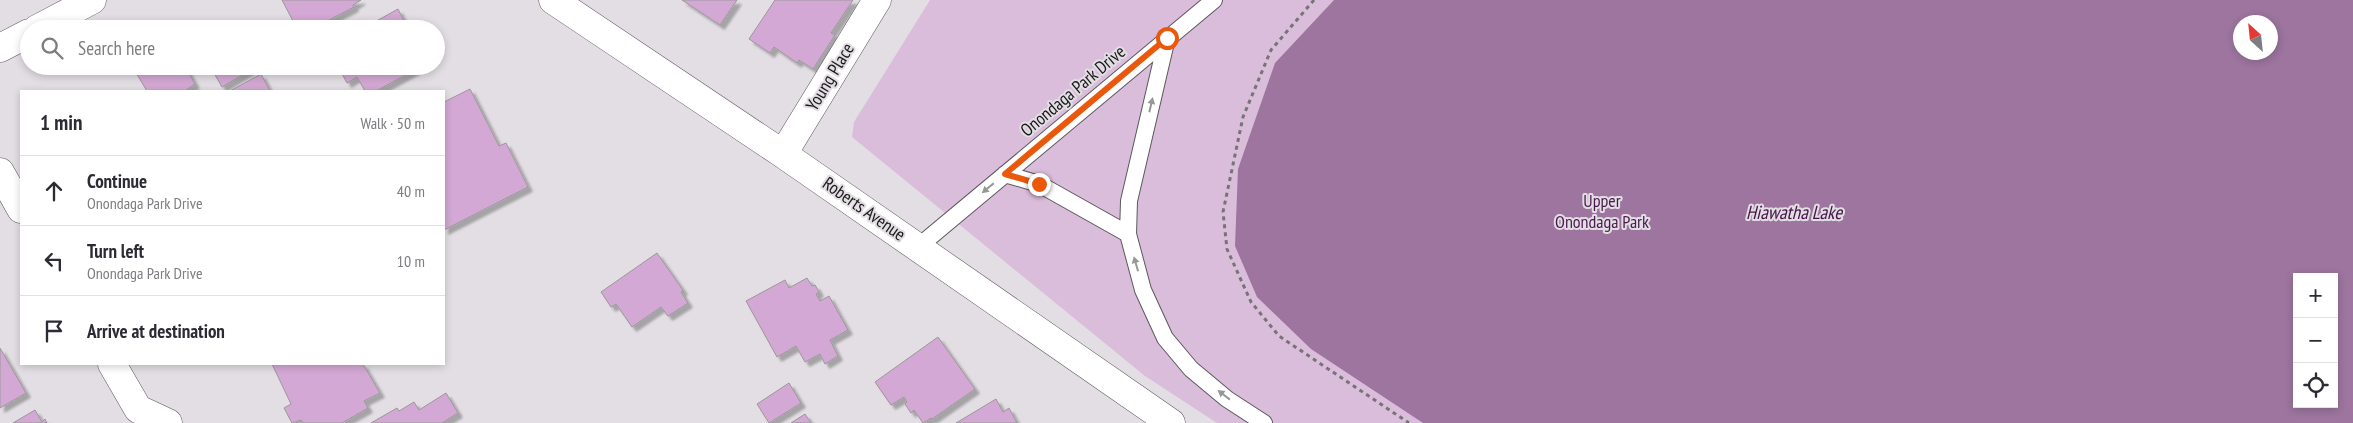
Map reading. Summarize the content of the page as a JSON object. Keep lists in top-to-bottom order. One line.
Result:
{"streets":{"street":["Young Place","Roberts Avenue"],"lane":["Onondaga Park Drive"]},"crossings":[["Young Place","Roberts Avenue"],["Onondaga Park Drive","Roberts Avenue"]],"water":["Hiawatha Lake"],"parks":["Upper Onondaga Park"],"north":"top left","page":{"search":"Search here","heading":["1 min","Walk · 50 m"],"list":[["Continue","Onondaga Park Drive","40 m"],["Turn left","Onondaga Park Drive","10 m"],"Arrive at destination"],"map_buttons":["+","−"]}}
